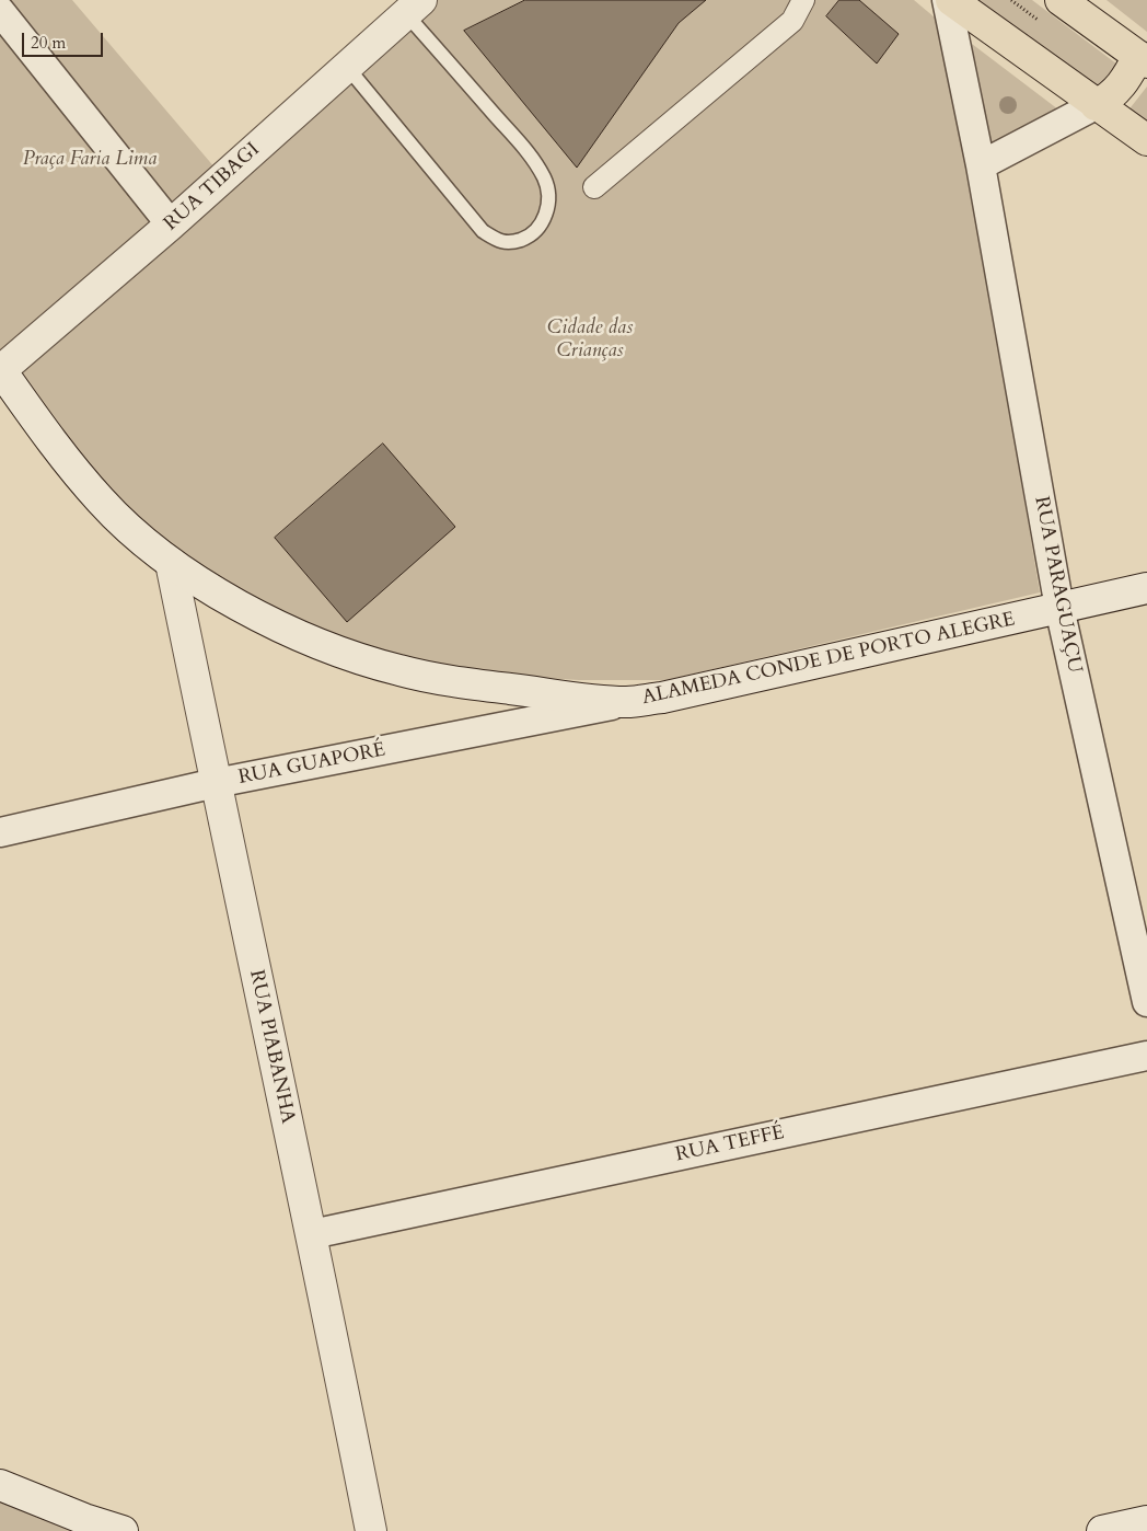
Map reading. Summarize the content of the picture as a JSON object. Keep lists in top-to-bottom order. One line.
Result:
{"streets":{"street":["RUA TIBAGI","RUA PARAGUAÇU","ALAMEDA CONDE DE PORTO ALEGRE","RUA GUAPORÉ","RUA PIABANHA","RUA TEFFÉ"]},"crossings":[["RUA TIBAGI","ALAMEDA CONDE DE PORTO ALEGRE"],["RUA PARAGUAÇU","ALAMEDA CONDE DE PORTO ALEGRE"],["ALAMEDA CONDE DE PORTO ALEGRE","RUA GUAPORÉ"],["ALAMEDA CONDE DE PORTO ALEGRE","RUA PIABANHA"],["RUA GUAPORÉ","RUA PIABANHA"],["RUA PIABANHA","RUA TEFFÉ"]],"parks":["Praça Faria Lima","Cidade das Crianças"],"scale_bar":"20 m"}
